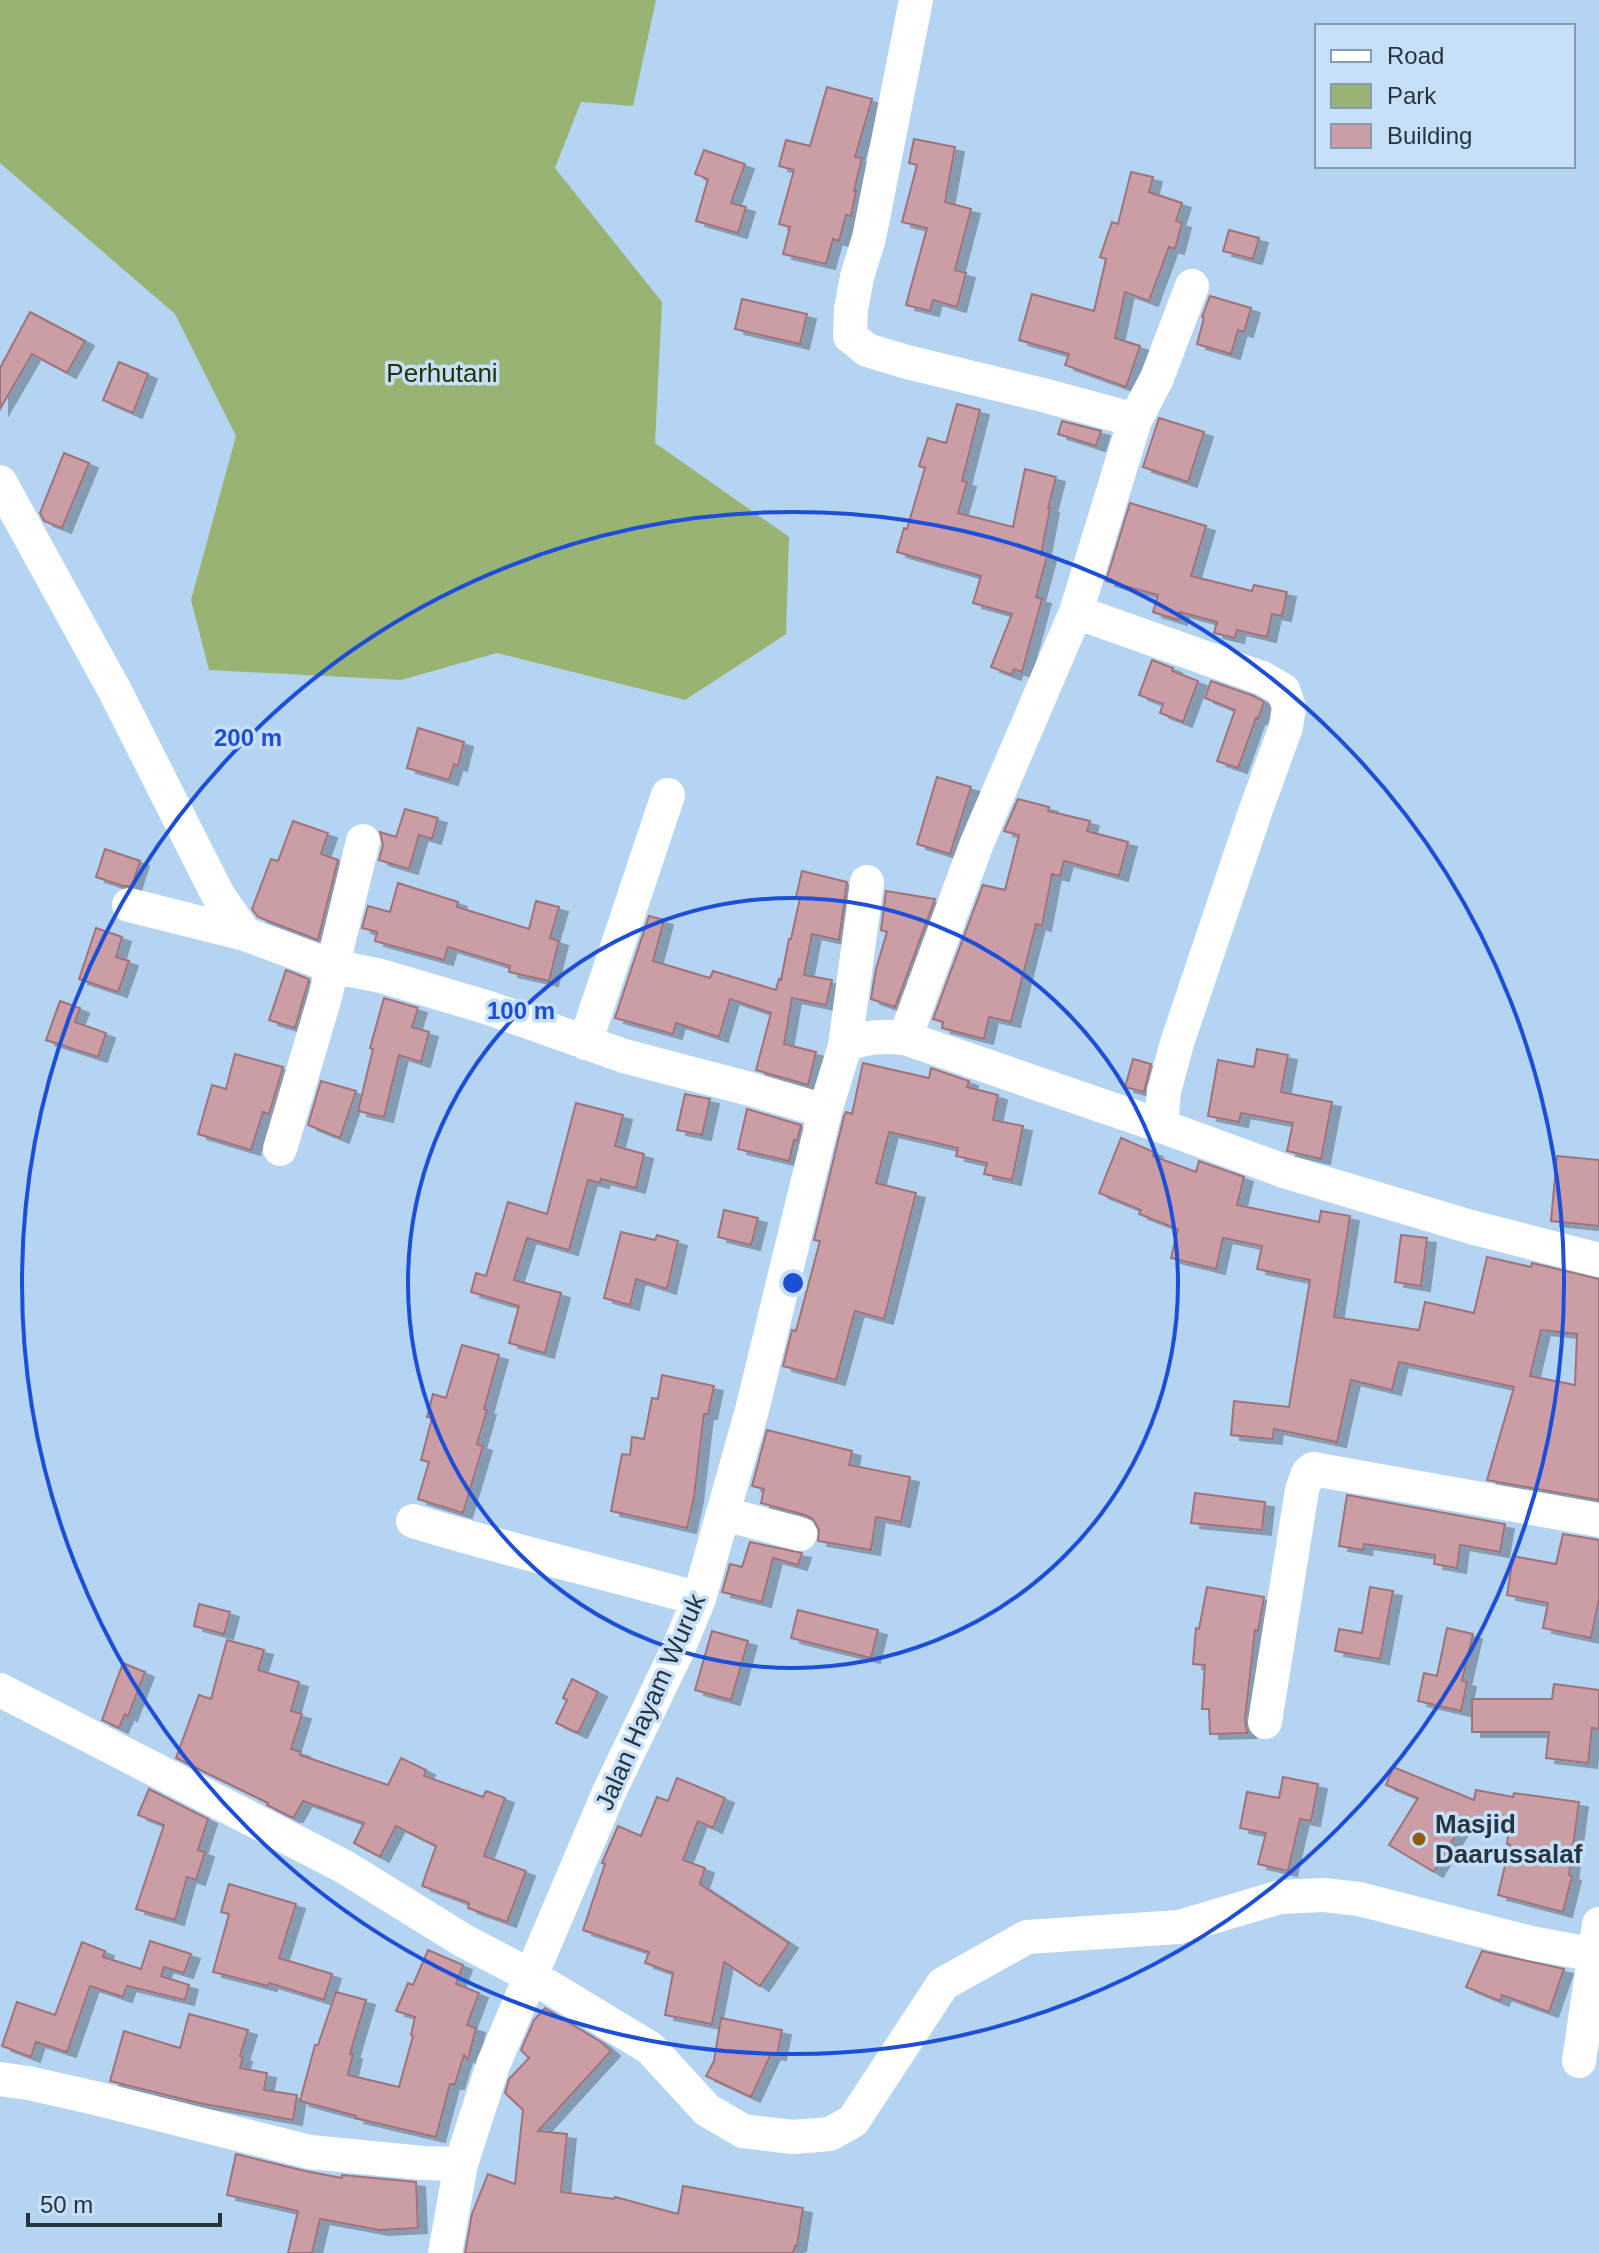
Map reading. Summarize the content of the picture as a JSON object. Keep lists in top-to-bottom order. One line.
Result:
{"streets":{"street":["Jalan Hayam Wuruk"]},"parks":["Perhutani"],"places":["Masjid Daarussalaf"],"legend":["Road","Park","Building"],"scale_bar":"50 m","rings":["200 m","100 m"]}
